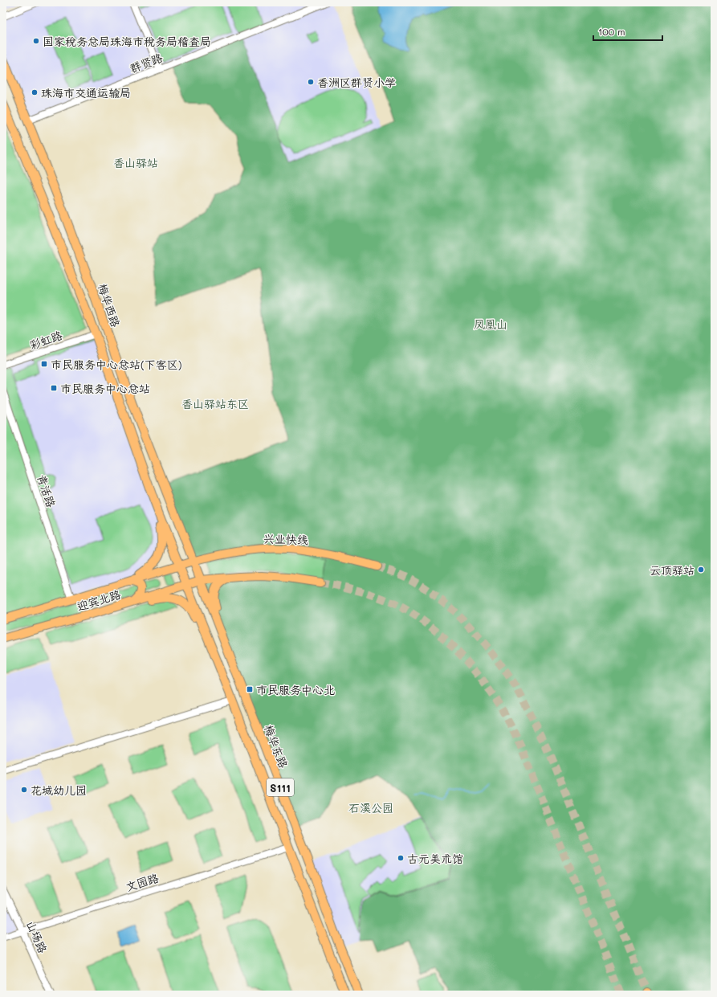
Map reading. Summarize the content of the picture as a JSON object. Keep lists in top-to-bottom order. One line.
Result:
{"streets":{"main road":["梅华西路","兴业快线","迎宾北路","梅华东路","S111"],"street":["群贤路","彩虹路","青活路","文园路","山场路"]},"crossings":[["群贤路","梅华西路"],["梅华西路","彩虹路"],["梅华西路","兴业快线"],["梅华西路","迎宾北路"],["梅华西路","梅华东路"],["梅华西路","S111"],["青活路","迎宾北路"],["兴业快线","迎宾北路"],["兴业快线","梅华东路"],["迎宾北路","梅华东路"],["迎宾北路","S111"],["S111","文园路"],["文园路","山场路"]],"parks":["香山驿站","凤凰山","香山驿站东区","石溪公园"],"places":{"other":["国家税务总局珠海市税务局稽查局","香洲区群贤小学","珠海市交通运输局","云顶驿站","花城幼儿园","古元美术馆"],"transit":["市民服务中心总站(下客区)","市民服务中心总站","市民服务中心北"]},"scale_bar":"100 m"}
